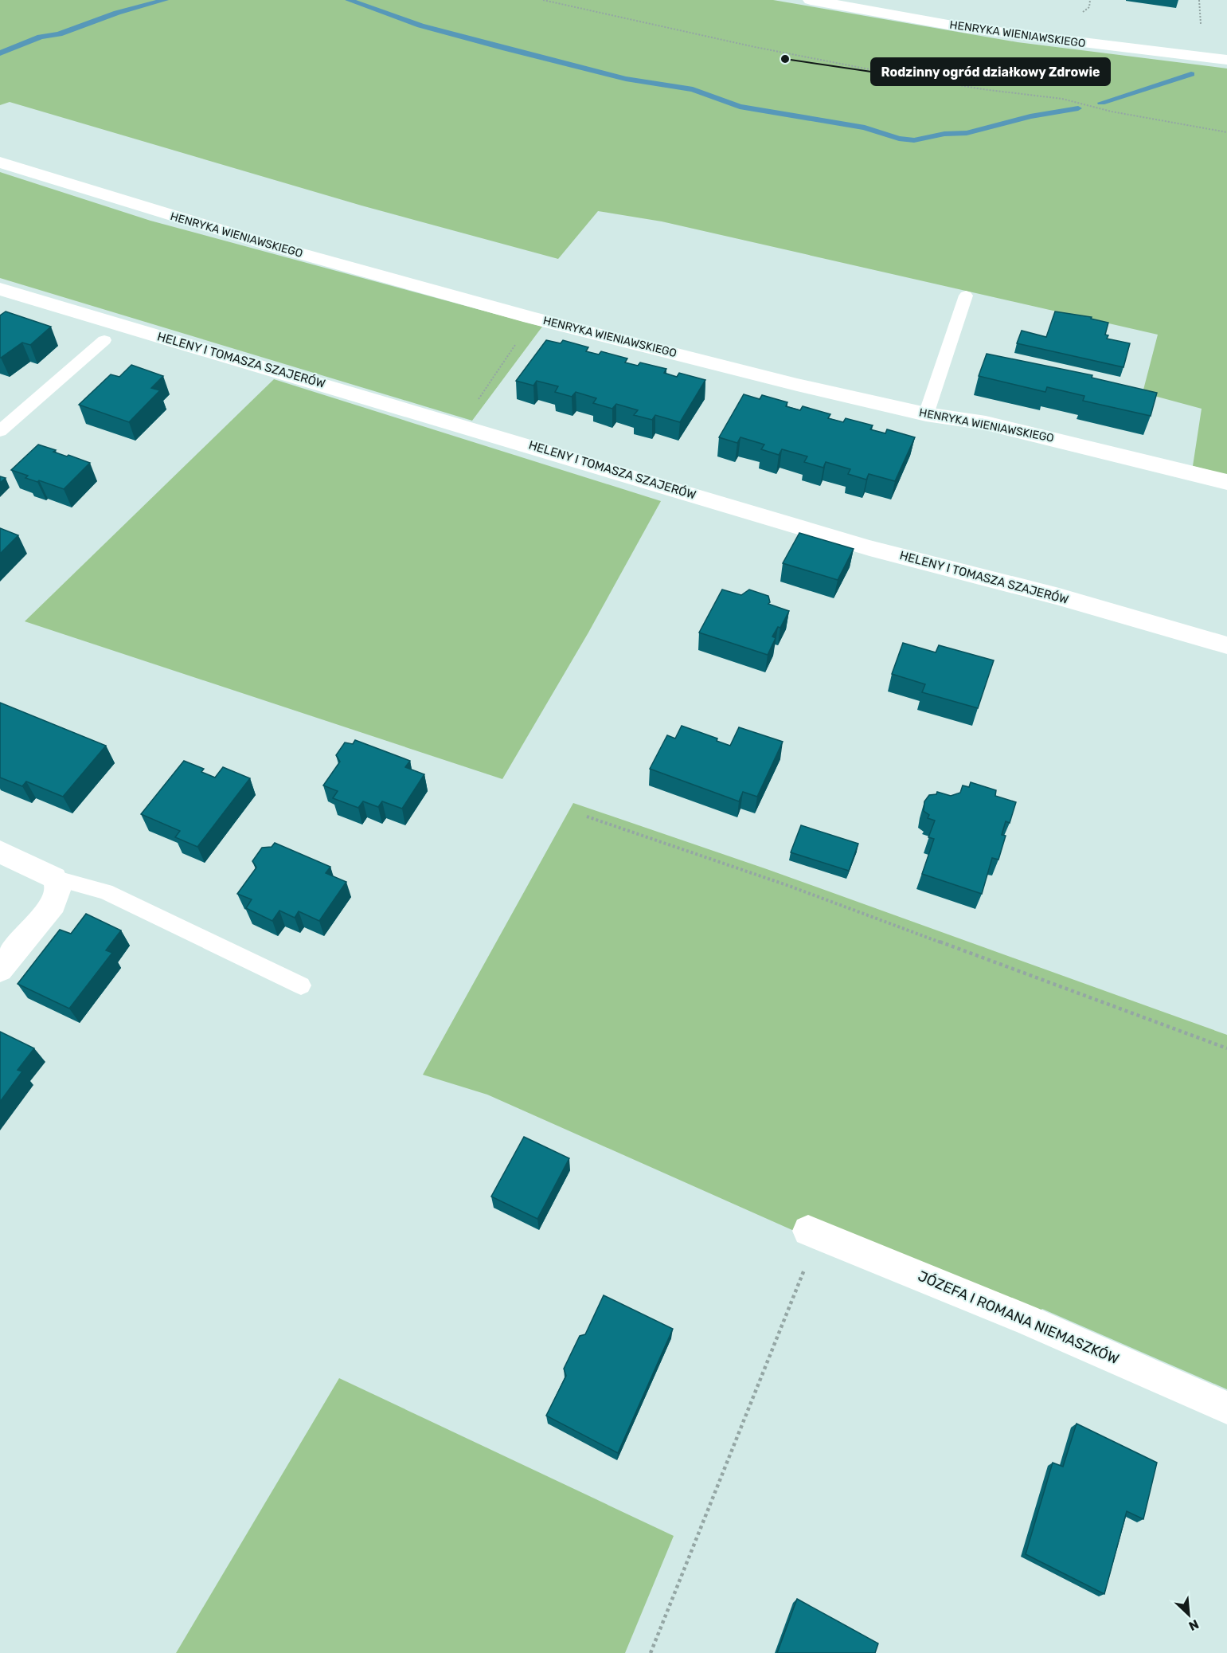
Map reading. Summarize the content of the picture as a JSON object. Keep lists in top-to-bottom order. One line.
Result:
{"streets":{"street":["HENRYKA WIENIAWSKIEGO","HELENY I TOMASZA SZAJERÓW","JÓZEFA I ROMANA NIEMASZKÓW"]},"places":["Rodzinny ogród działkowy Zdrowie"],"north":"bottom right"}
